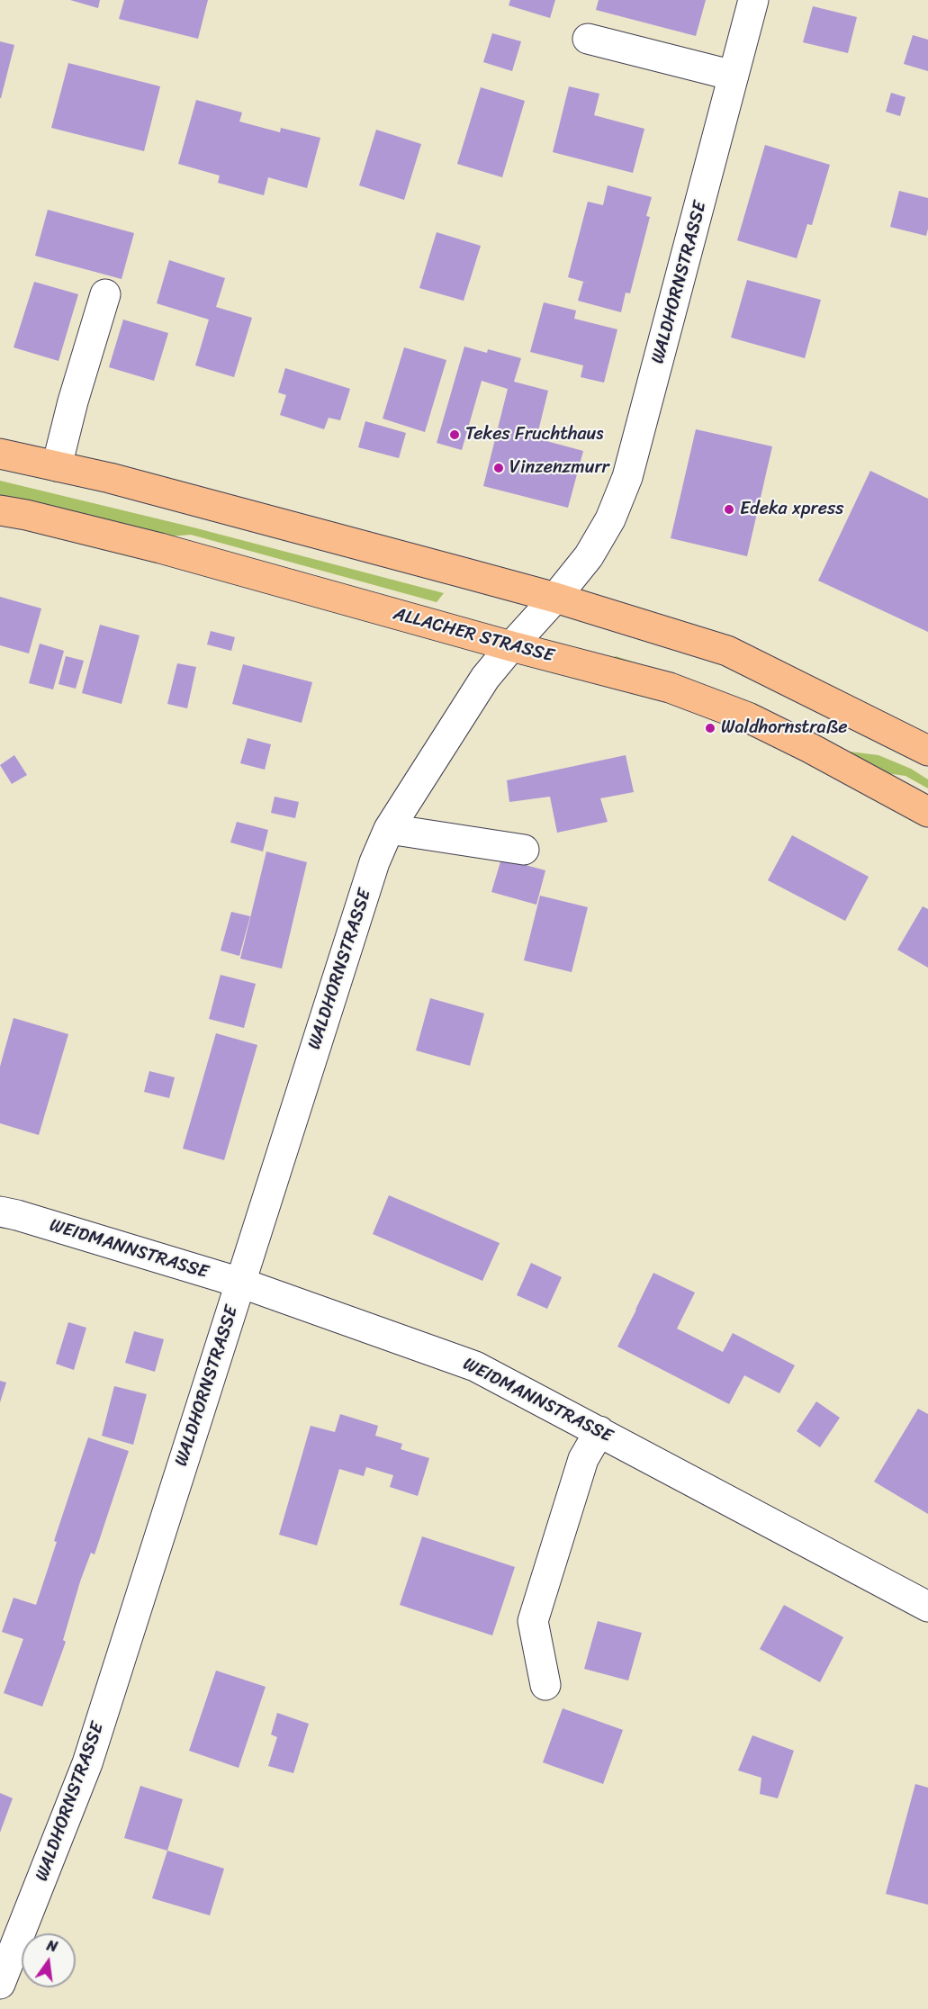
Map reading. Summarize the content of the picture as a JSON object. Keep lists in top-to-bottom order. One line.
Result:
{"streets":{"main road":["ALLACHER STRASSE"],"street":["WALDHORNSTRASSE","WEIDMANNSTRASSE"]},"crossings":[["WALDHORNSTRASSE","ALLACHER STRASSE"],["WALDHORNSTRASSE","WEIDMANNSTRASSE"]],"places":["Tekes Fruchthaus","Vinzenzmurr","Edeka xpress","Waldhornstraße"],"north":"top"}
